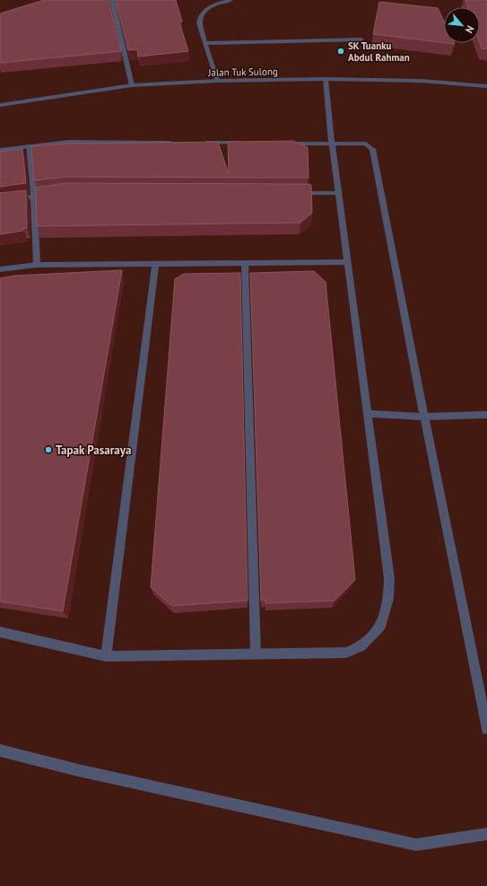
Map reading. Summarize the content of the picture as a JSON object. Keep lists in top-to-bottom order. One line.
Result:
{"streets":{"street":["Jalan Tuk Sulong"]},"places":["SK Tuanku Abdul Rahman","Tapak Pasaraya"],"north":"bottom right"}
